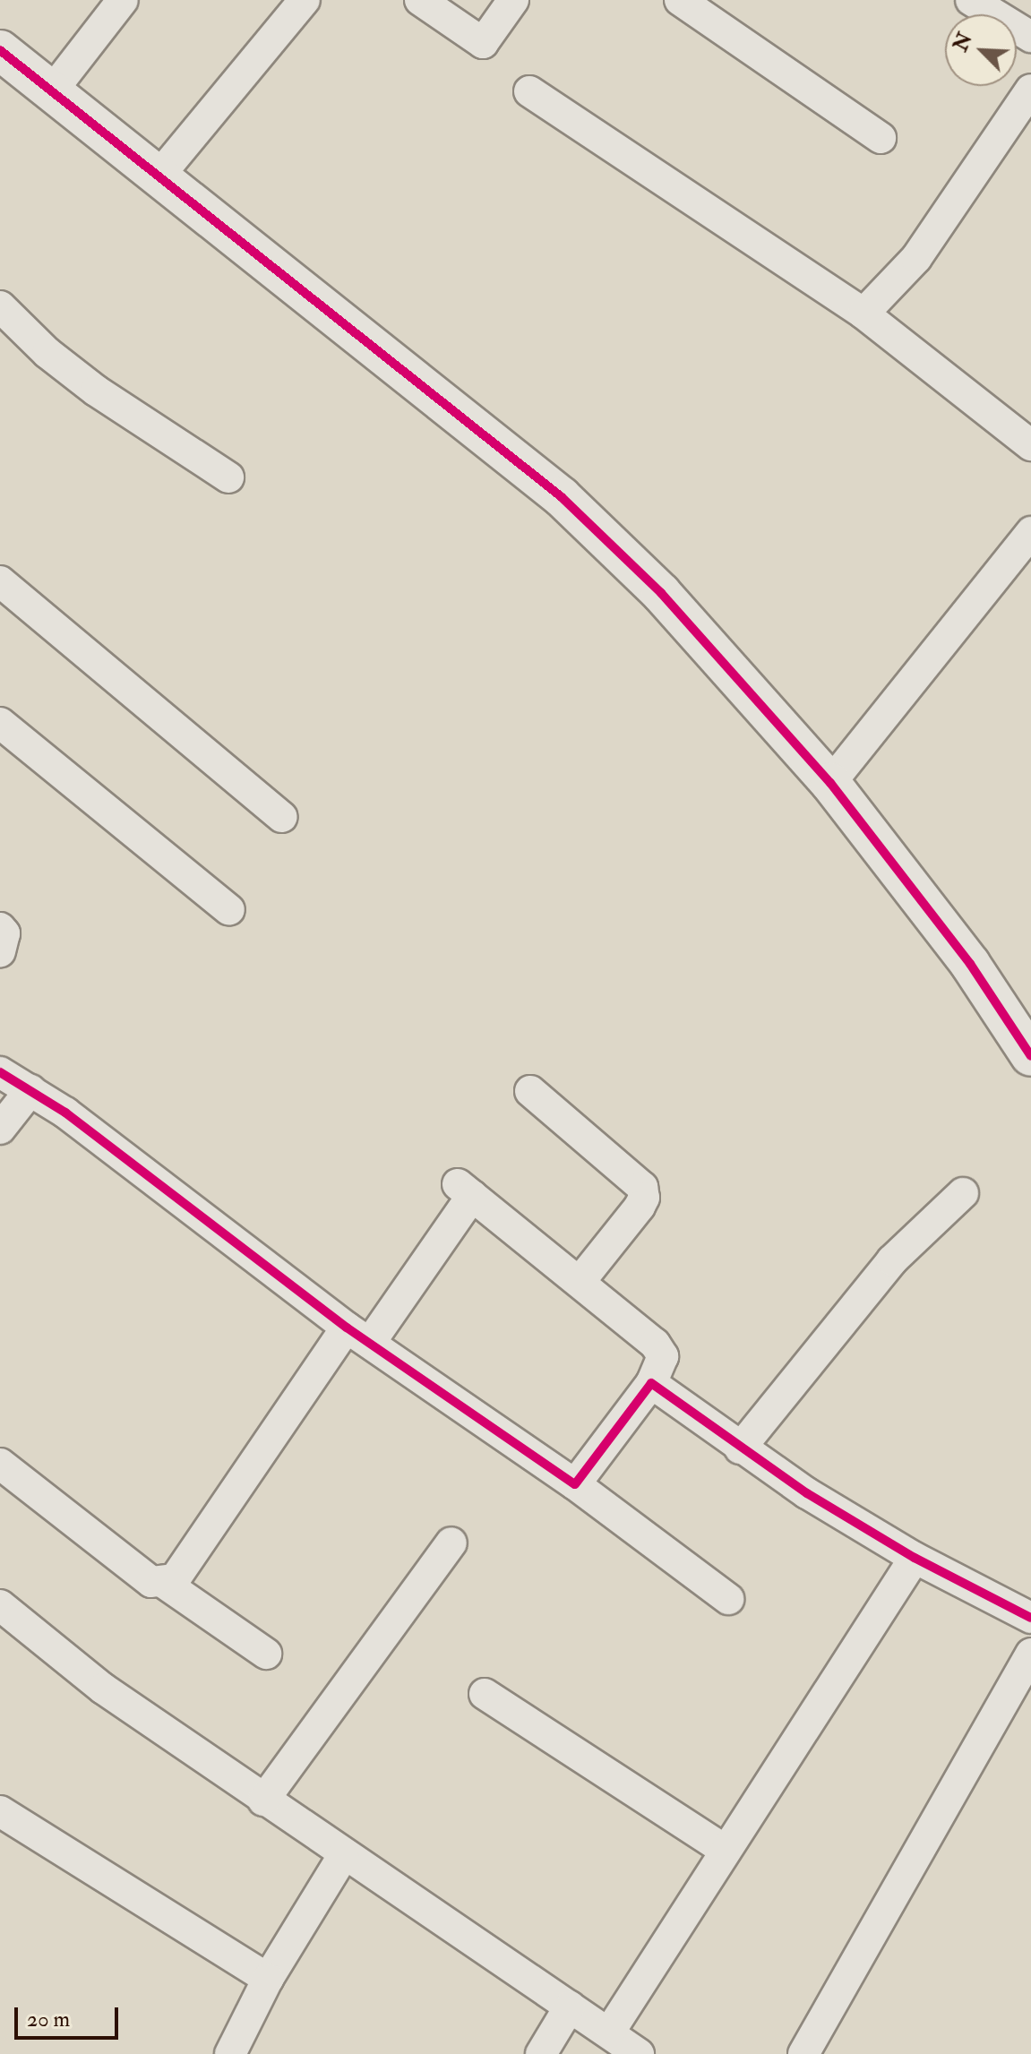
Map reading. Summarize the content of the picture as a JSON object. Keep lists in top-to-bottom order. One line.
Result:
{"scale_bar":"20 m","north":"top left"}
